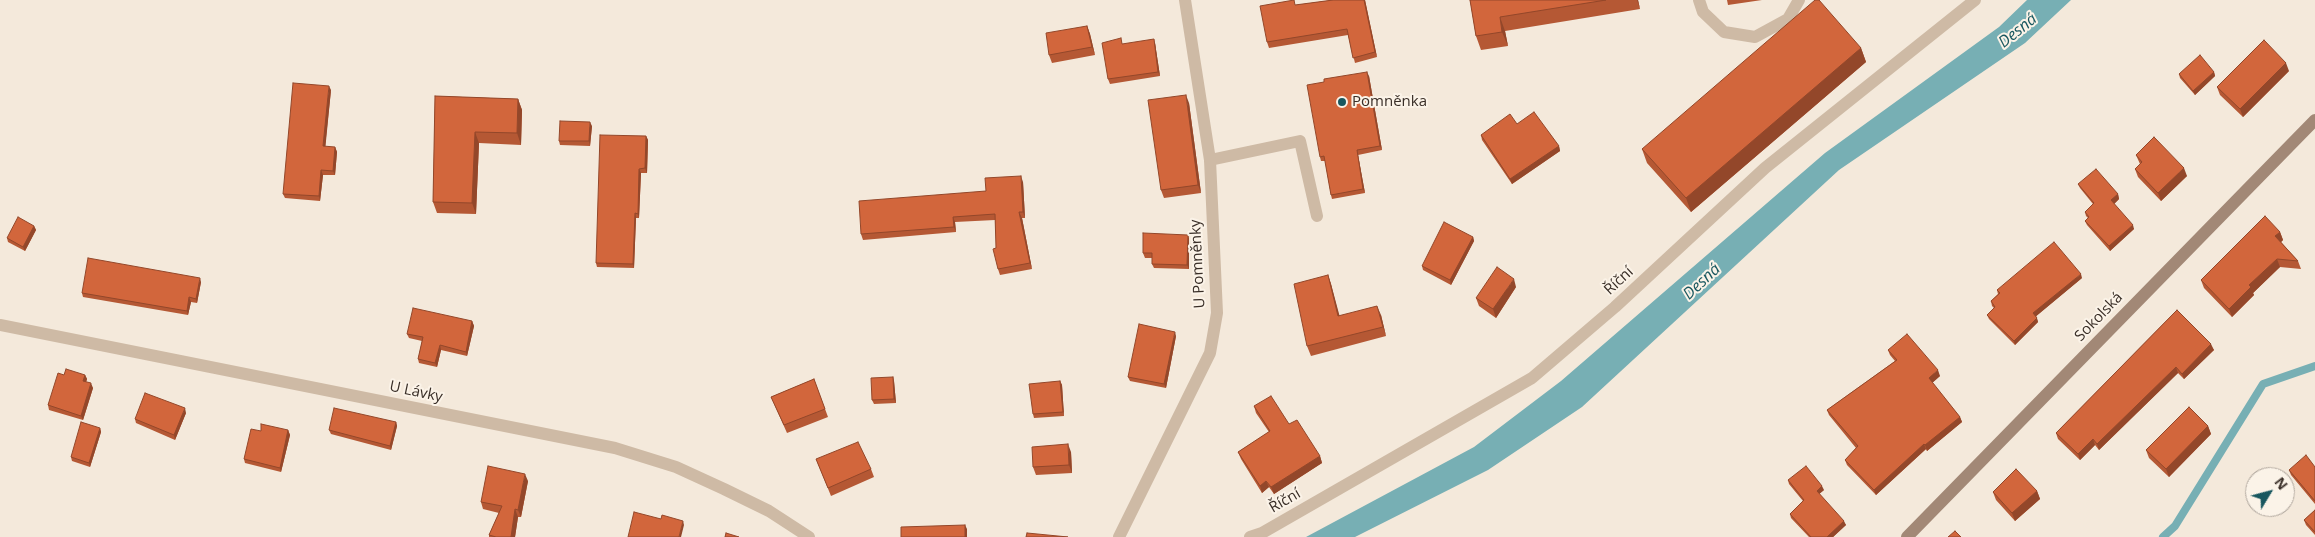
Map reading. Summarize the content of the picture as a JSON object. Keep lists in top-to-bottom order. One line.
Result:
{"streets":{"street":["U Pomněnky","Říční","Sokolská","U Lávky"]},"water":["Desná"],"places":["Pomněnka"],"north":"top right"}
